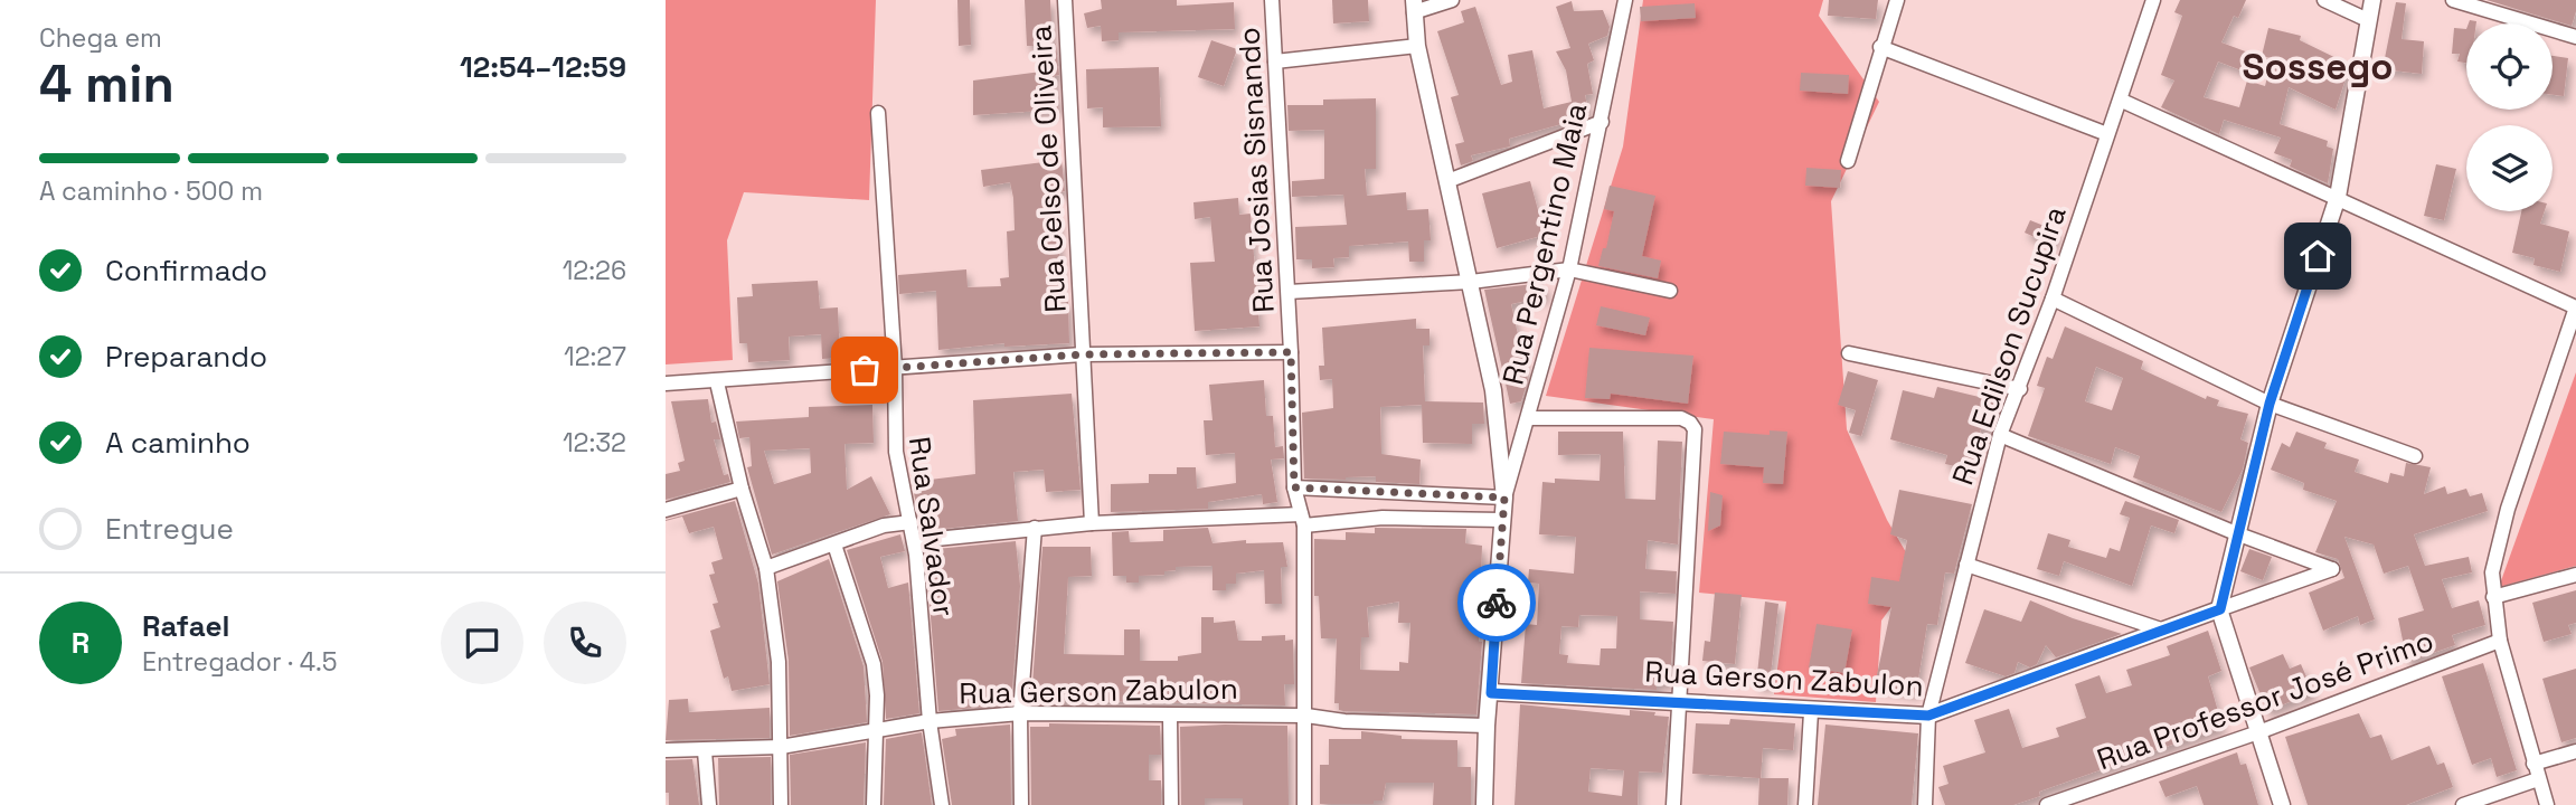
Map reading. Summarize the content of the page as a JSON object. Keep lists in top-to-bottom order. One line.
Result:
{"streets":{"street":["Rua Celso de Oliveira","Rua Josias Sisnando","Rua Pergentino Maia","Rua Edilson Sucupira","Rua Salvador","Rua Gerson Zabulon","Rua Professor José Primo"]},"crossings":[["Rua Josias Sisnando","Rua Gerson Zabulon"],["Rua Edilson Sucupira","Rua Gerson Zabulon"],["Rua Salvador","Rua Gerson Zabulon"]],"districts":["Sossego"],"page":{"heading":["4 min","Chega em","12:54–12:59"],"panel":["Rafael","Entregador · 4.5"],"bar":"A caminho · 500 m","list":[["Confirmado","12:26"],["Preparando","12:27"],["A caminho","12:32"],"Entregue"],"round":"R"}}
